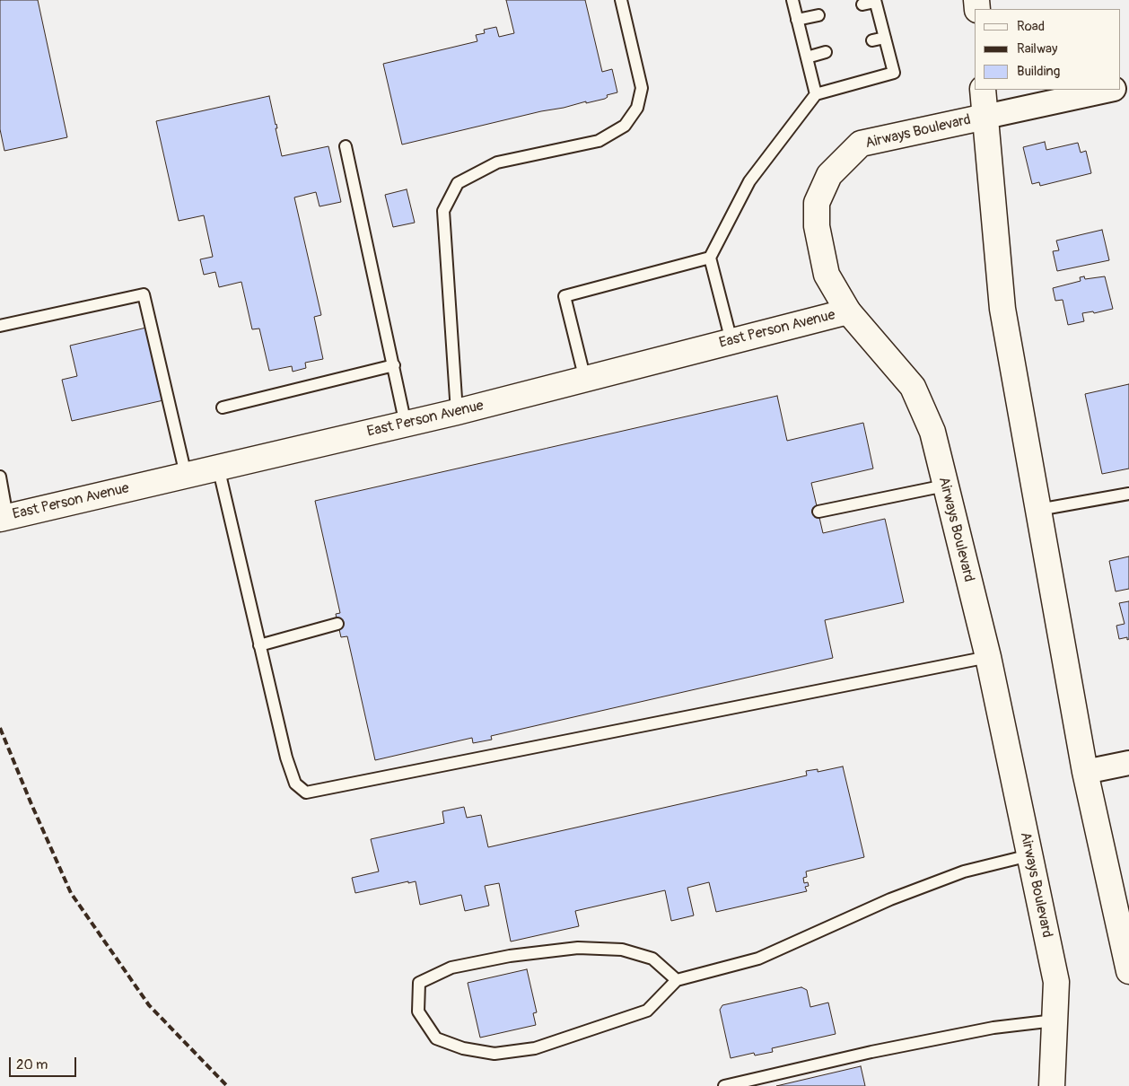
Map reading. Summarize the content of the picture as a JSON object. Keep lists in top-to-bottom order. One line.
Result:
{"streets":{"main road":["Airways Boulevard","East Person Avenue"]},"crossings":[["Airways Boulevard","East Person Avenue"]],"legend":["Road","Railway","Building"],"scale_bar":"20 m"}
